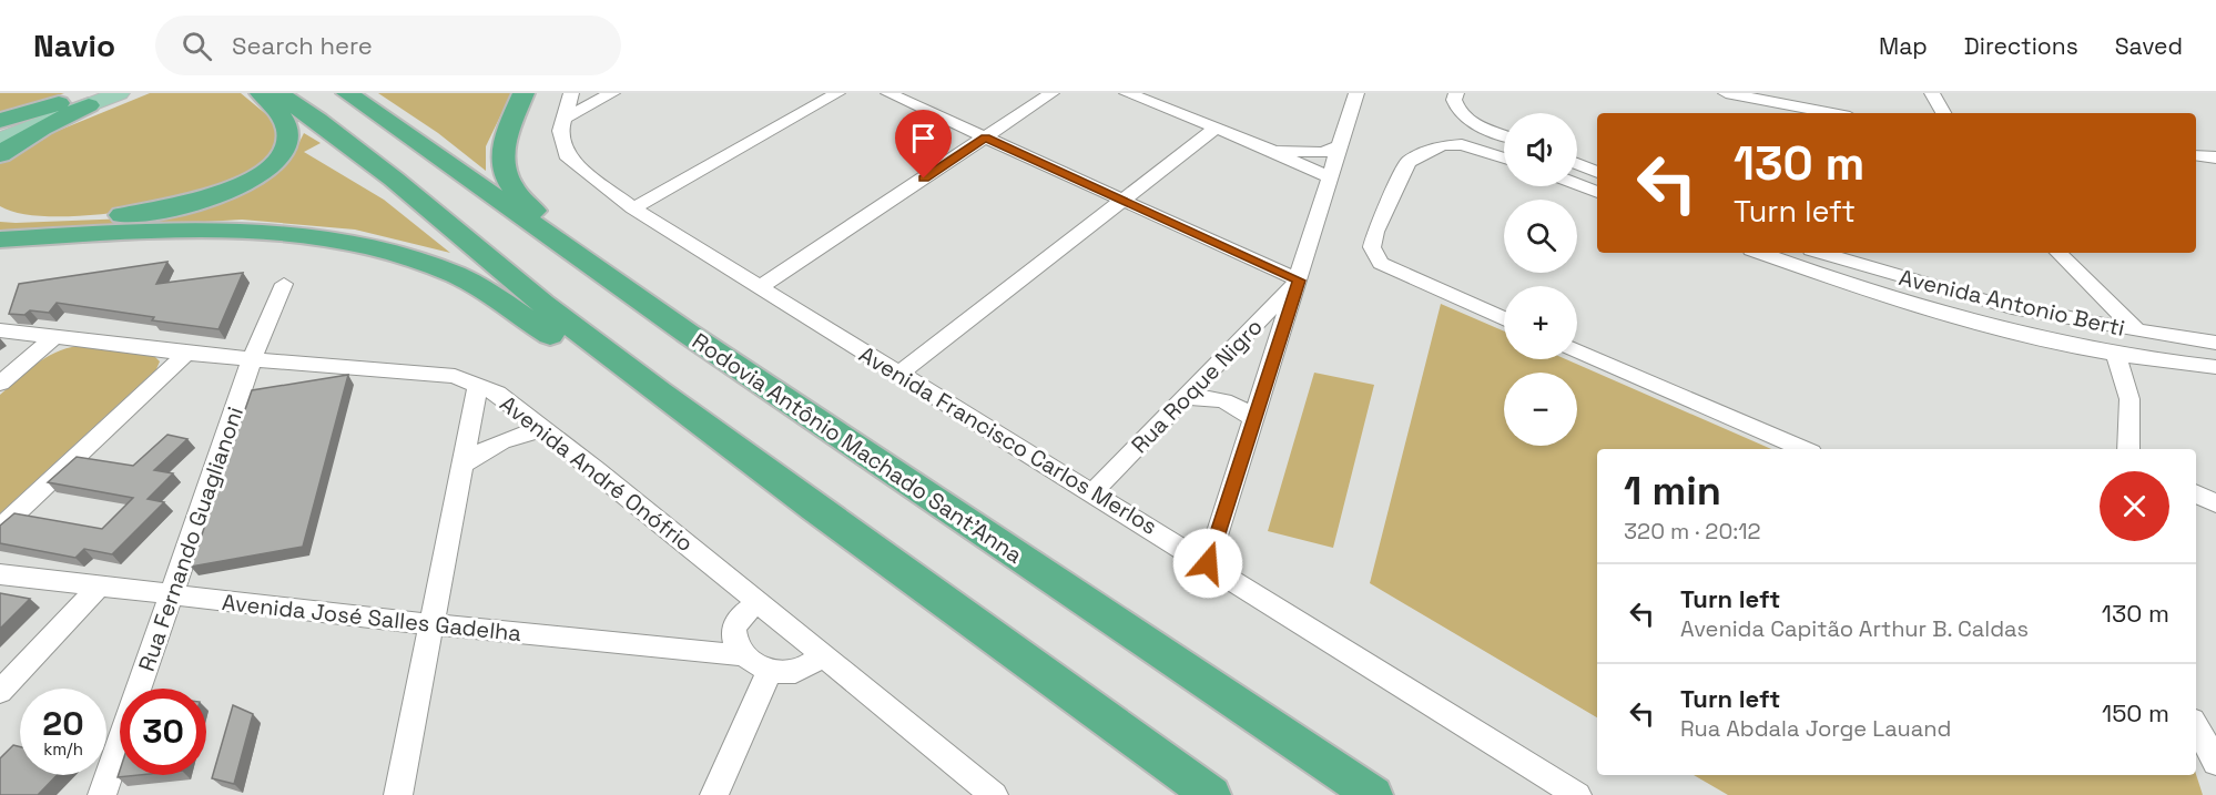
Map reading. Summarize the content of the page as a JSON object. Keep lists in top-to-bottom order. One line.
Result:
{"streets":{"highway":["Rodovia Antônio Machado Sant'Anna"],"street":["Avenida Antonio Berti","Rua Roque Nigro","Avenida Francisco Carlos Merlos","Avenida André Onófrio","Rua Fernando Guaglianoni","Avenida José Salles Gadelha"]},"crossings":[["Rua Roque Nigro","Avenida Francisco Carlos Merlos"],["Avenida André Onófrio","Rua Fernando Guaglianoni"],["Rua Fernando Guaglianoni","Avenida José Salles Gadelha"]],"page":{"header":"Navio","search":"Search here","nav":["Map","Directions","Saved"],"map_buttons":["+","−"],"turn":["130 m","Turn left"],"heading":["1 min","320 m · 20:12"],"list":[{"name":"Turn left","note":"Avenida Capitão Arthur B. Caldas","value":"130 m"},{"name":"Turn left","note":"Rua Abdala Jorge Lauand","value":"150 m"}],"speed":"20 km/h","limit":"30"}}
